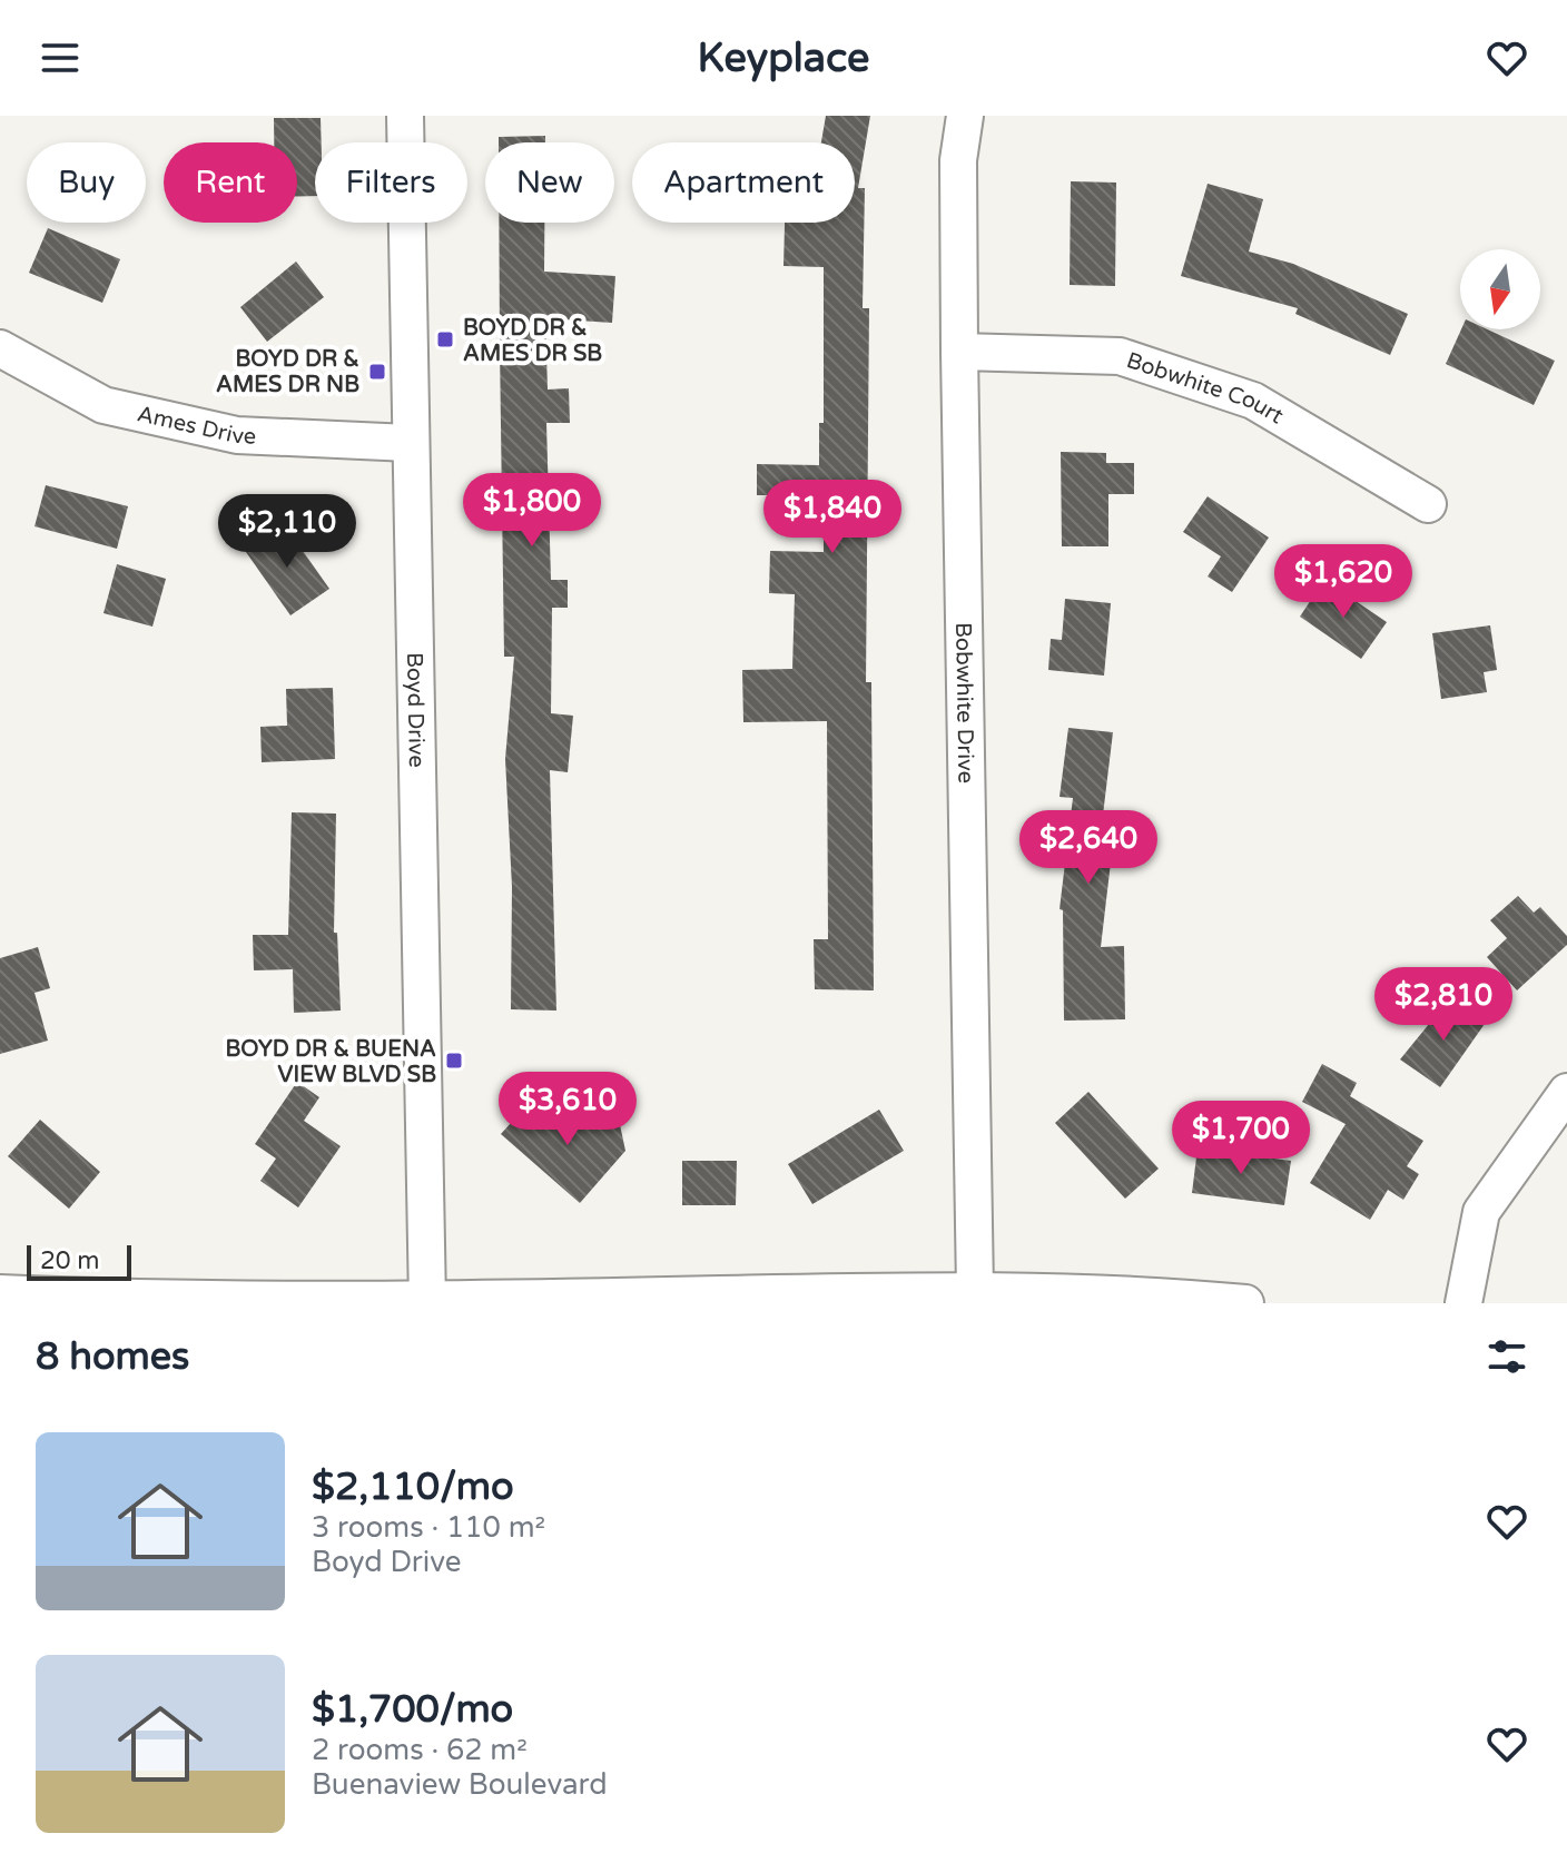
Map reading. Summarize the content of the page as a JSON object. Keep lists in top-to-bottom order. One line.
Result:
{"streets":{"street":["Bobwhite Court","Ames Drive","Bobwhite Drive","Boyd Drive"]},"crossings":[["Bobwhite Court","Bobwhite Drive"],["Ames Drive","Boyd Drive"]],"places":{"transit":["BOYD DR & AMES DR SB","BOYD DR & AMES DR NB","BOYD DR & BUENA VIEW BLVD SB"]},"scale_bar":"20 m","north":"bottom","page":{"header":"Keyplace","chip":["Buy","Rent","Filters","New","Apartment"],"price":["$1,800","$1,840","$2,110","$1,620","$2,640","$2,810","$3,610","$1,700"],"scale":"20 m","heading":"8 homes","list":[{"name":"$2,110/mo","note":"3 rooms · 110 m² · Boyd Drive"},{"name":"$1,700/mo","note":"2 rooms · 62 m² · Buenaview Boulevard"}]}}
